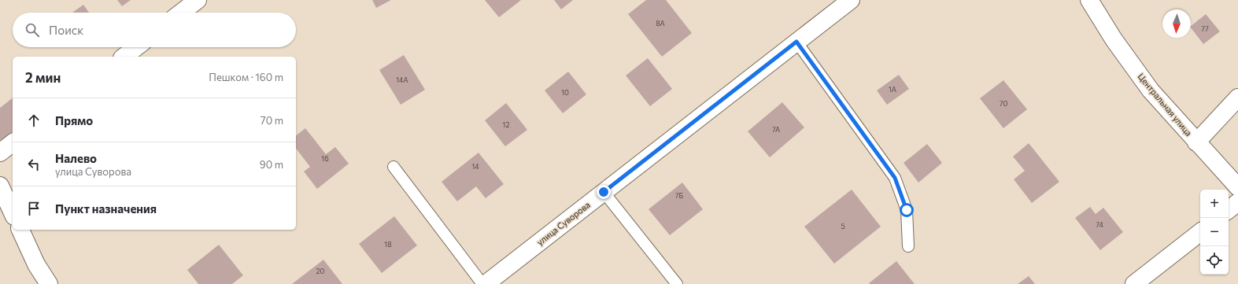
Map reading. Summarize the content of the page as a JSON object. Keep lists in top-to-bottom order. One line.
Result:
{"streets":{"street":["Центральная улица","улица Суворова"]},"house_numbers":["8А","77","14А","1А","10","70","12","7А","16","14","7Б","74","5","18","20"],"north":"bottom","page":{"search":"Поиск","heading":["2 мин","Пешком · 160 m"],"list":[["Прямо","70 m"],["Налево","улица Суворова","90 m"],"Пункт назначения"],"map_buttons":["+","−"]}}
